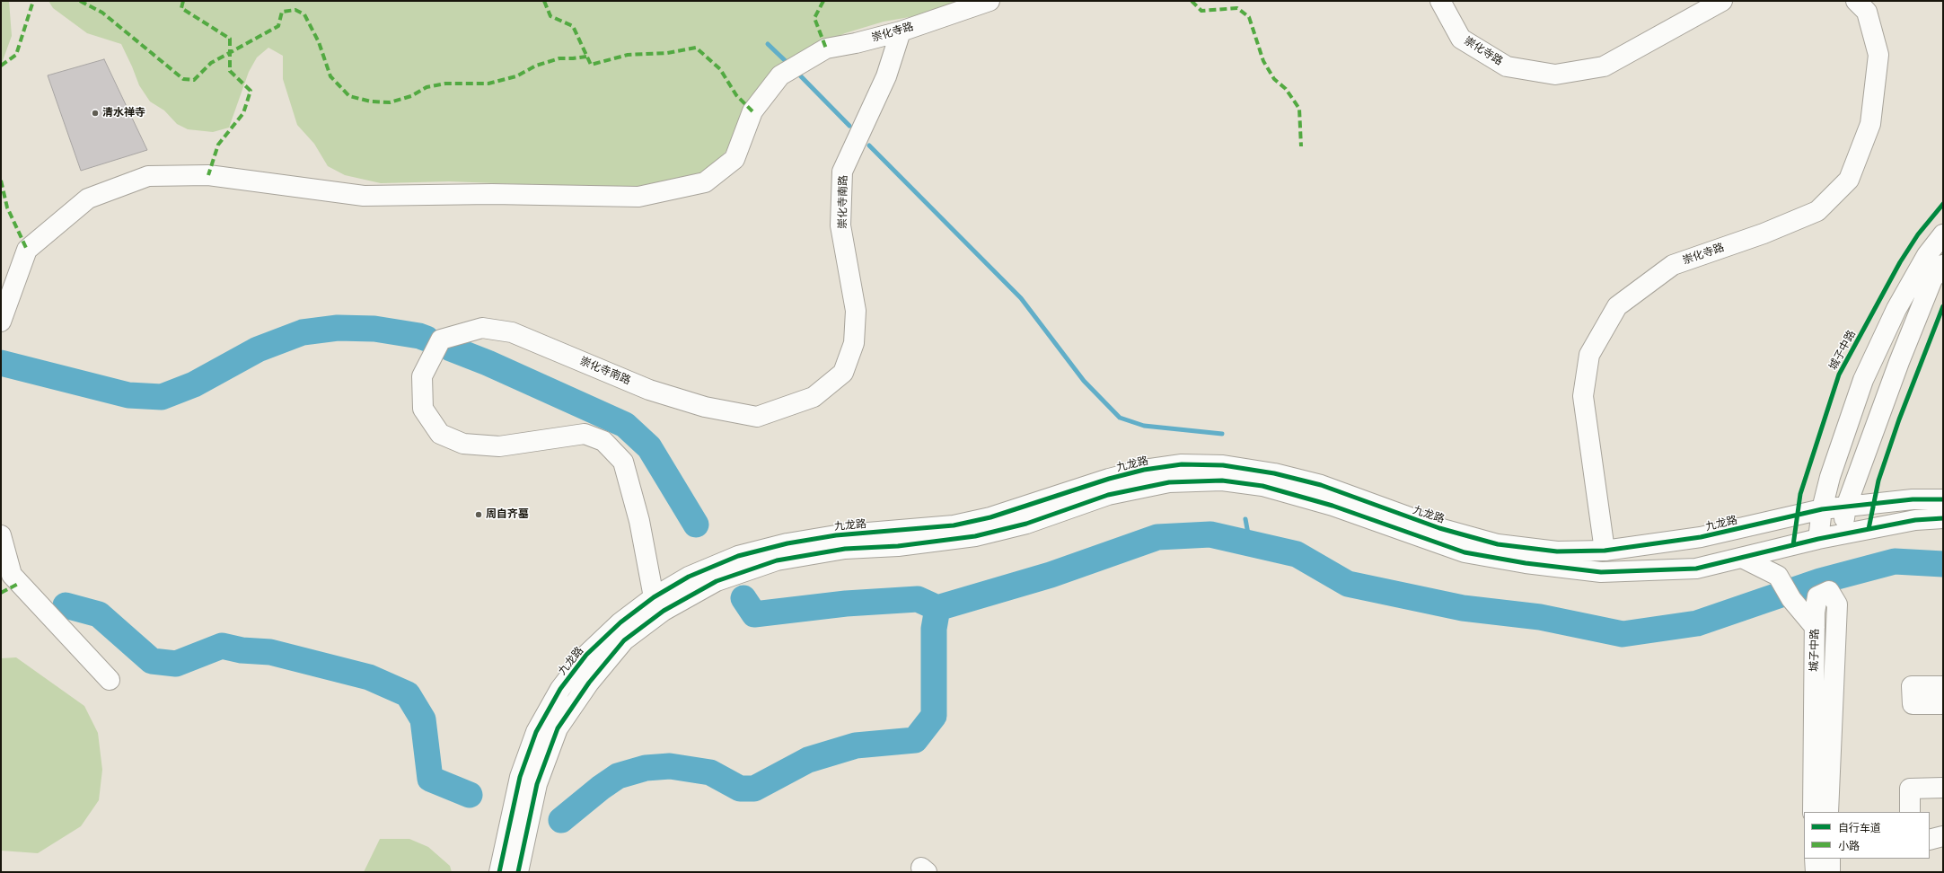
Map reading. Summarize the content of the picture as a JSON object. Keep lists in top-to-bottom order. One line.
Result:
{"streets":{"street":["崇化寺路","崇化寺南路","城子中路","九龙路"]},"crossings":[["崇化寺路","崇化寺南路"],["崇化寺路","九龙路"],["崇化寺南路","九龙路"]],"places":["清水禅寺","周自齐墓"],"legend":["自行车道","小路"]}
